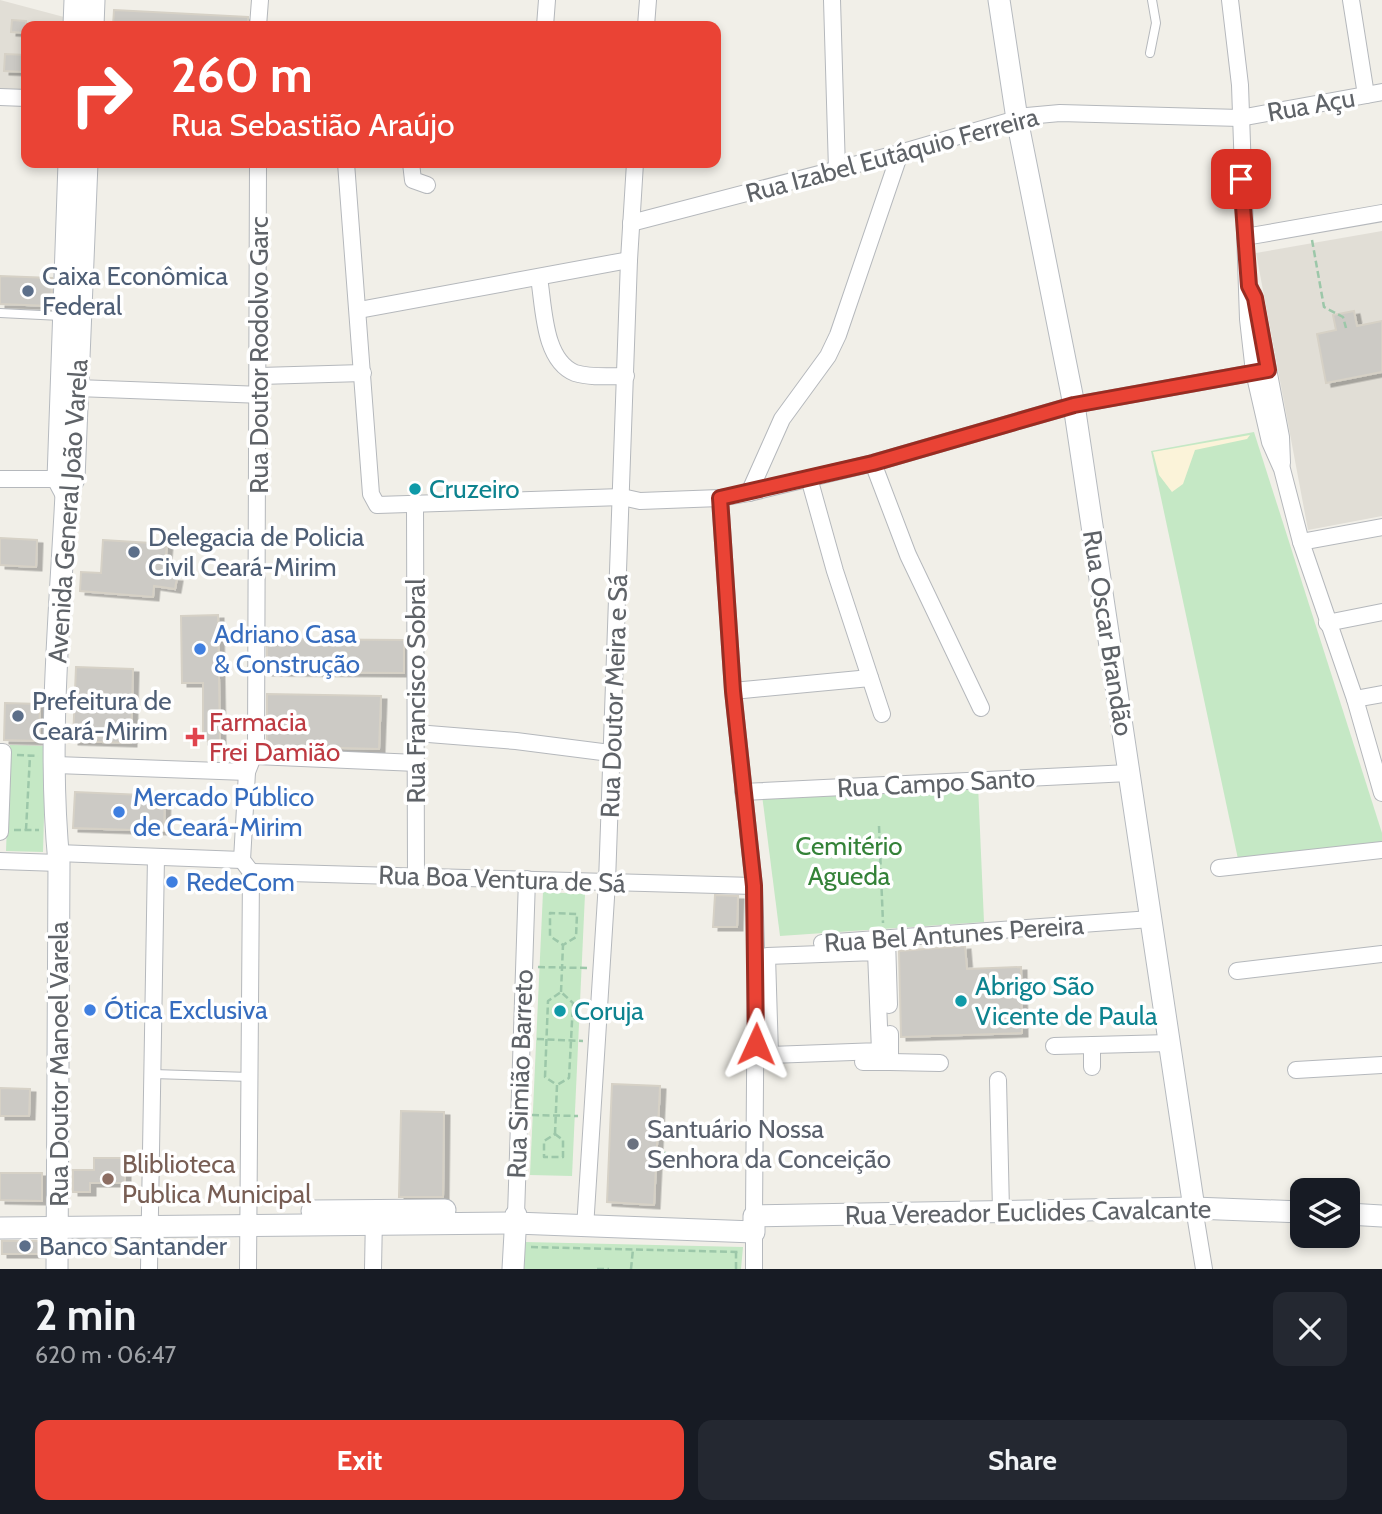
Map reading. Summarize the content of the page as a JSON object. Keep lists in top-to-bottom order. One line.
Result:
{"streets":{"main road":["Avenida General João Varela","Rua Oscar Brandão","Rua Doutor Manoel Varela","Rua Simião Barreto","Rua Vereador Euclides Cavalcante"],"street":["Rua Açu","Rua Izabel Eutáquio Ferreira","Rua Doutor Rodolvo Garc","Rua Francisco Sobral","Rua Doutor Meira e Sá","Rua Campo Santo","Rua Boa Ventura de Sá","Rua Bel Antunes Pereira"]},"crossings":[["Rua Açu","Rua Izabel Eutáquio Ferreira"],["Rua Izabel Eutáquio Ferreira","Rua Oscar Brandão"],["Rua Izabel Eutáquio Ferreira","Rua Doutor Meira e Sá"],["Avenida General João Varela","Rua Boa Ventura de Sá"],["Avenida General João Varela","Rua Doutor Manoel Varela"],["Rua Oscar Brandão","Rua Campo Santo"],["Rua Oscar Brandão","Rua Bel Antunes Pereira"],["Rua Oscar Brandão","Rua Vereador Euclides Cavalcante"],["Rua Francisco Sobral","Rua Boa Ventura de Sá"],["Rua Doutor Meira e Sá","Rua Boa Ventura de Sá"],["Rua Doutor Meira e Sá","Rua Vereador Euclides Cavalcante"],["Rua Boa Ventura de Sá","Rua Doutor Manoel Varela"],["Rua Boa Ventura de Sá","Rua Simião Barreto"],["Rua Doutor Manoel Varela","Rua Vereador Euclides Cavalcante"],["Rua Simião Barreto","Rua Vereador Euclides Cavalcante"]],"parks":["Cemitério Agueda"],"places":{"other":["Caixa Econômica Federal","Cruzeiro","Delegacia de Policia Civil Ceará-Mirim","Adriano Casa & Construção","Prefeitura de Ceará-Mirim","Mercado Público de Ceará-Mirim","RedeCom","Abrigo São Vicente de Paula","Ótica Exclusiva","Coruja","Santuário Nossa Senhora da Conceição","Bliblioteca Publica Municipal","Banco Santander"],"health":["Farmacia Frei Damião"]},"page":{"turn":["260 m","Rua Sebastião Araújo"],"heading":["2 min","620 m · 06:47"],"buttons":["Exit","Share"]}}
